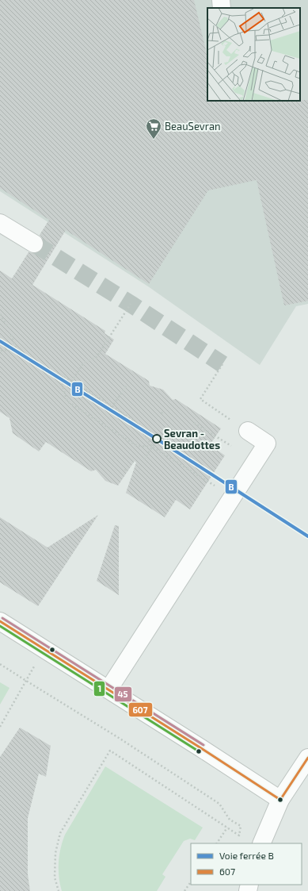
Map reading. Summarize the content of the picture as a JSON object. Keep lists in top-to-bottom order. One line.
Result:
{"places":{"supermarket":["BeauSevran"],"other":["Sevran - Beaudottes"]},"lines":["rail line B","transit line 45","transit line 607","transit line 1"],"legend":["Voie ferrée B","607"]}
